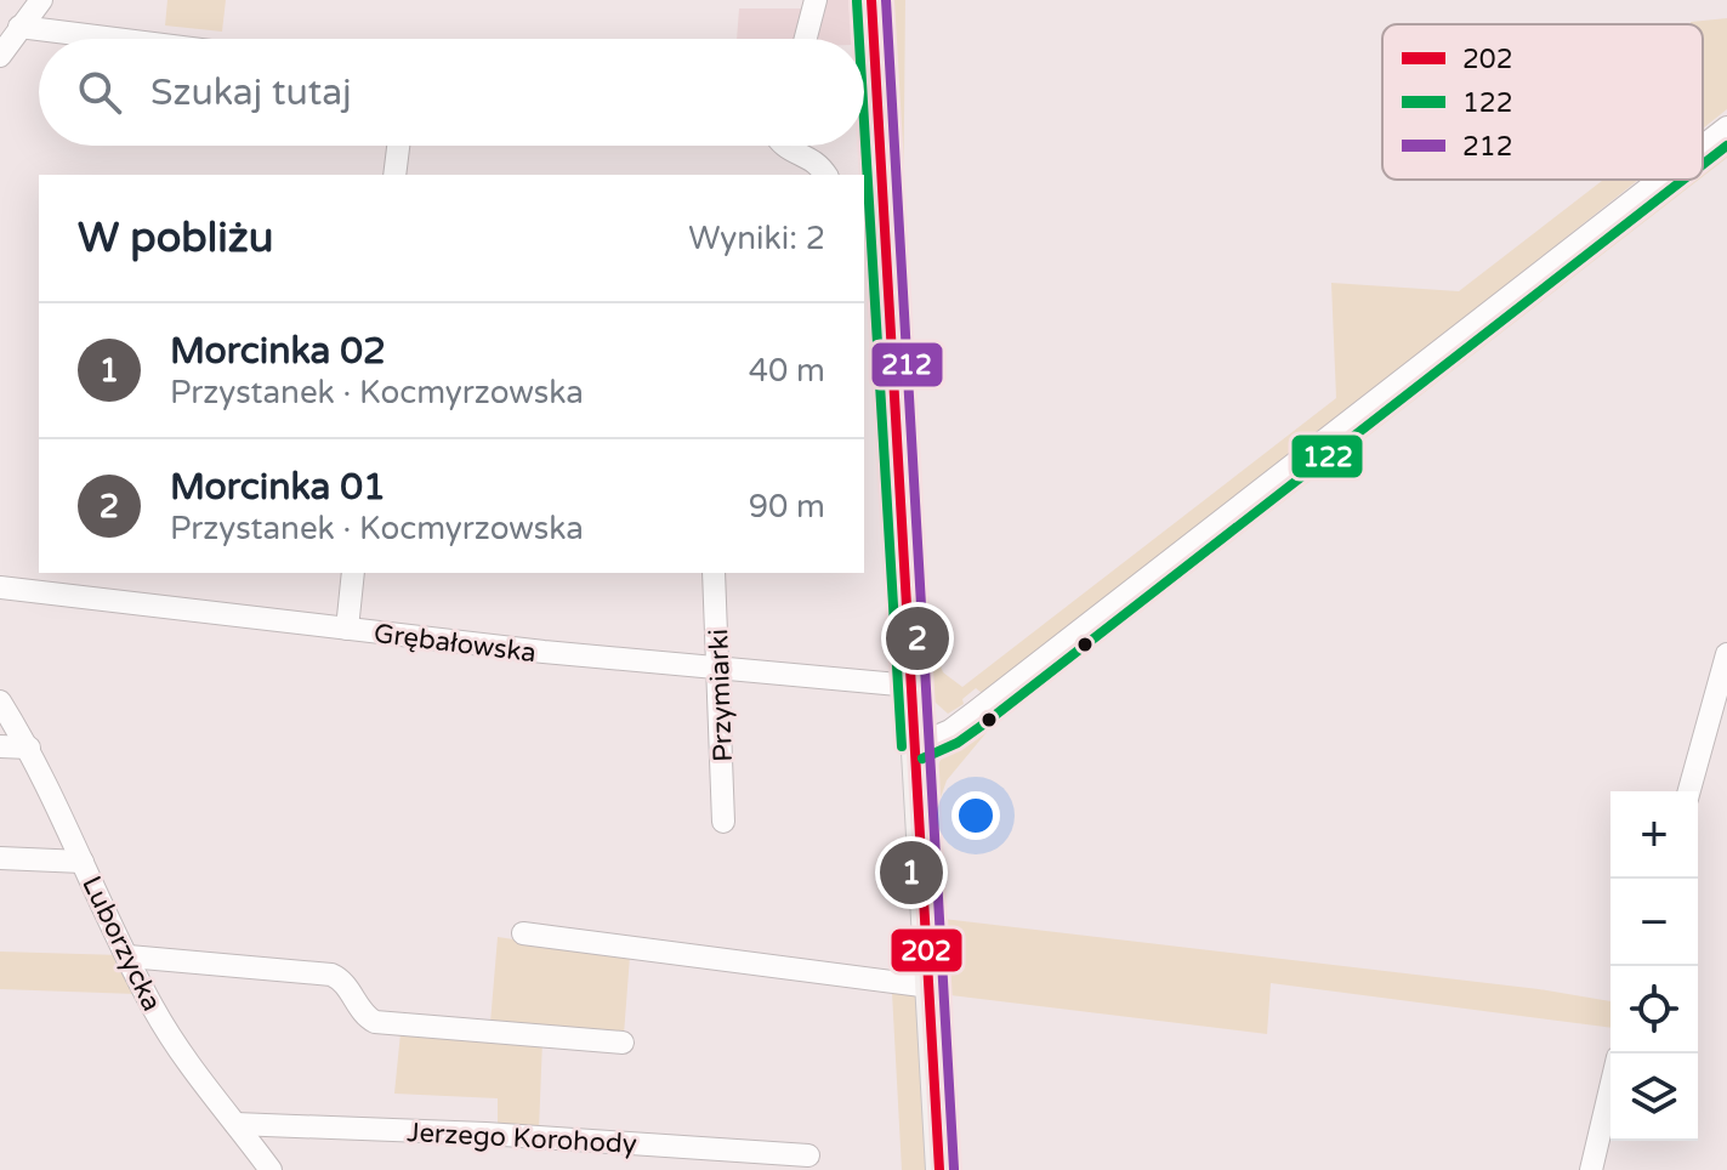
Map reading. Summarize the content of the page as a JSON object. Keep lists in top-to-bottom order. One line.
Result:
{"streets":{"street":["Grębałowska","Przymiarki","Luborzycka","Jerzego Korohody"]},"crossings":[["Grębałowska","Przymiarki"],["Luborzycka","Jerzego Korohody"]],"lines":["transit line 202","transit line 212","transit line 122"],"legend":["202","122","212"],"page":{"search":"Szukaj tutaj","heading":["W pobliżu","Wyniki: 2"],"list":[{"mark":"1","name":"Morcinka 02","note":"Przystanek · Kocmyrzowska","value":"40 m"},{"mark":"2","name":"Morcinka 01","note":"Przystanek · Kocmyrzowska","value":"90 m"}],"pins":["2","1"],"map_buttons":["+","−"]}}
